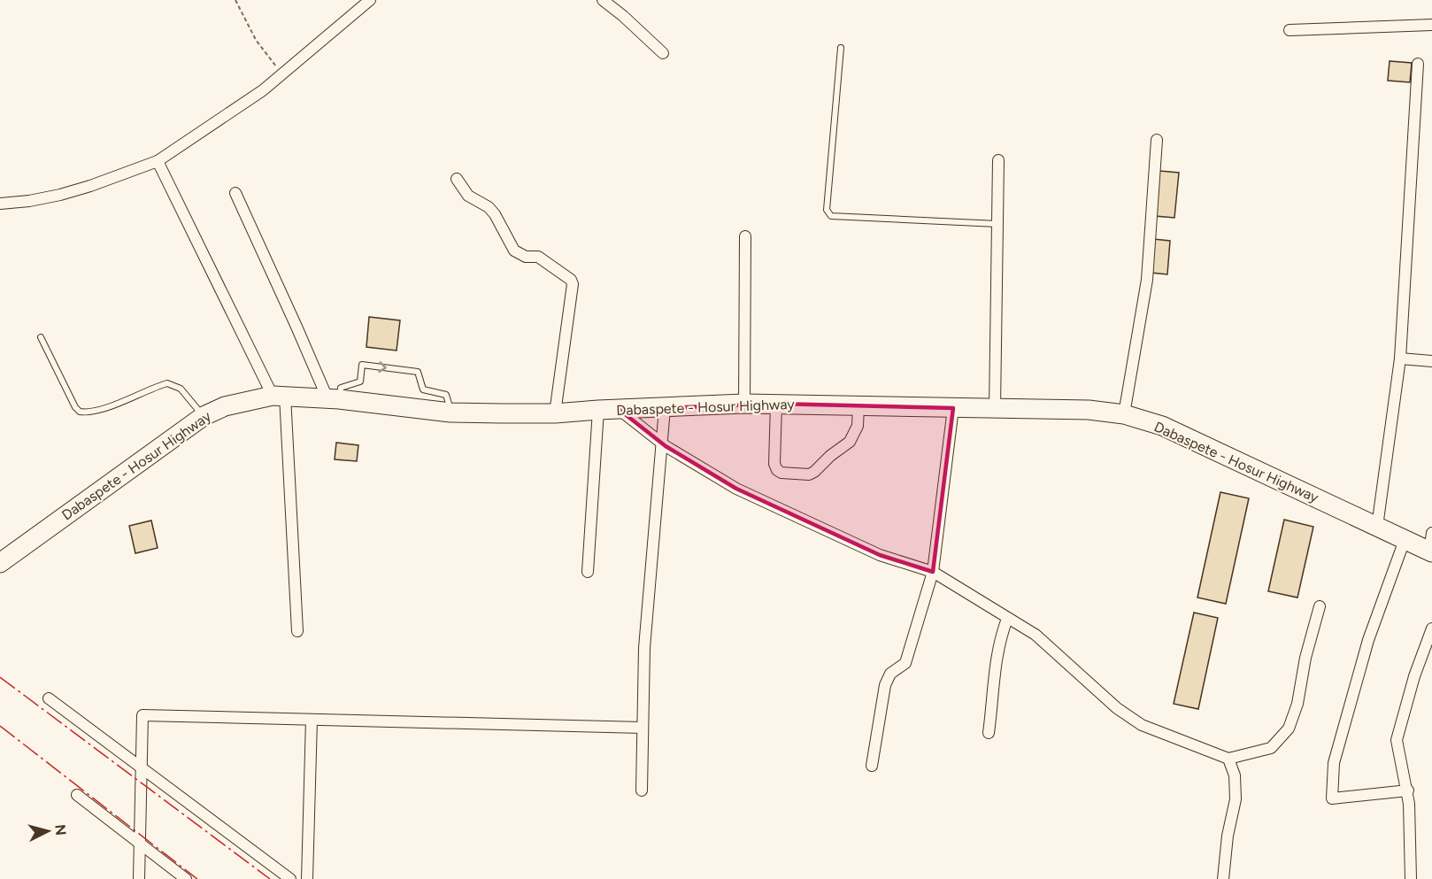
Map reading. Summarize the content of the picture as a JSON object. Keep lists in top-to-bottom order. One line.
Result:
{"streets":{"highway":["Dabaspete - Hosur Highway"]},"north":"right"}
